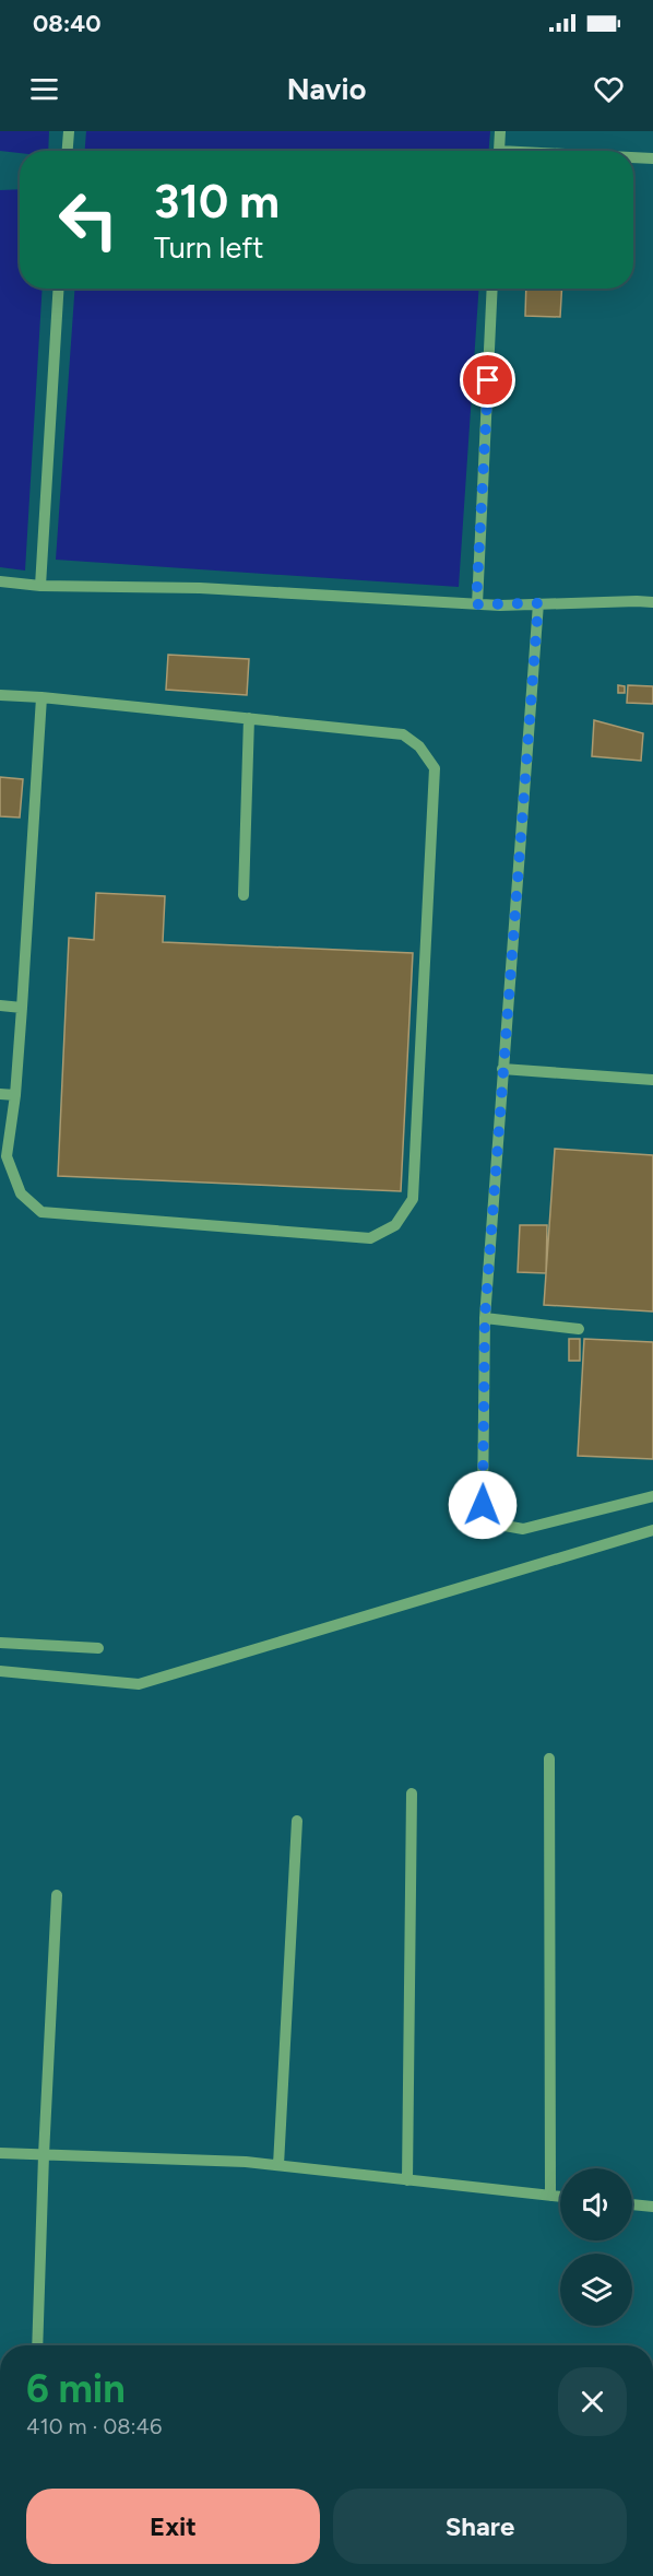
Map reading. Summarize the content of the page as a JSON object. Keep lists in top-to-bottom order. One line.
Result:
{"page":{"status":"08:40","header":"Navio","turn":["310 m","Turn left"],"heading":["6 min","410 m · 08:46"],"buttons":["Exit","Share"]}}
